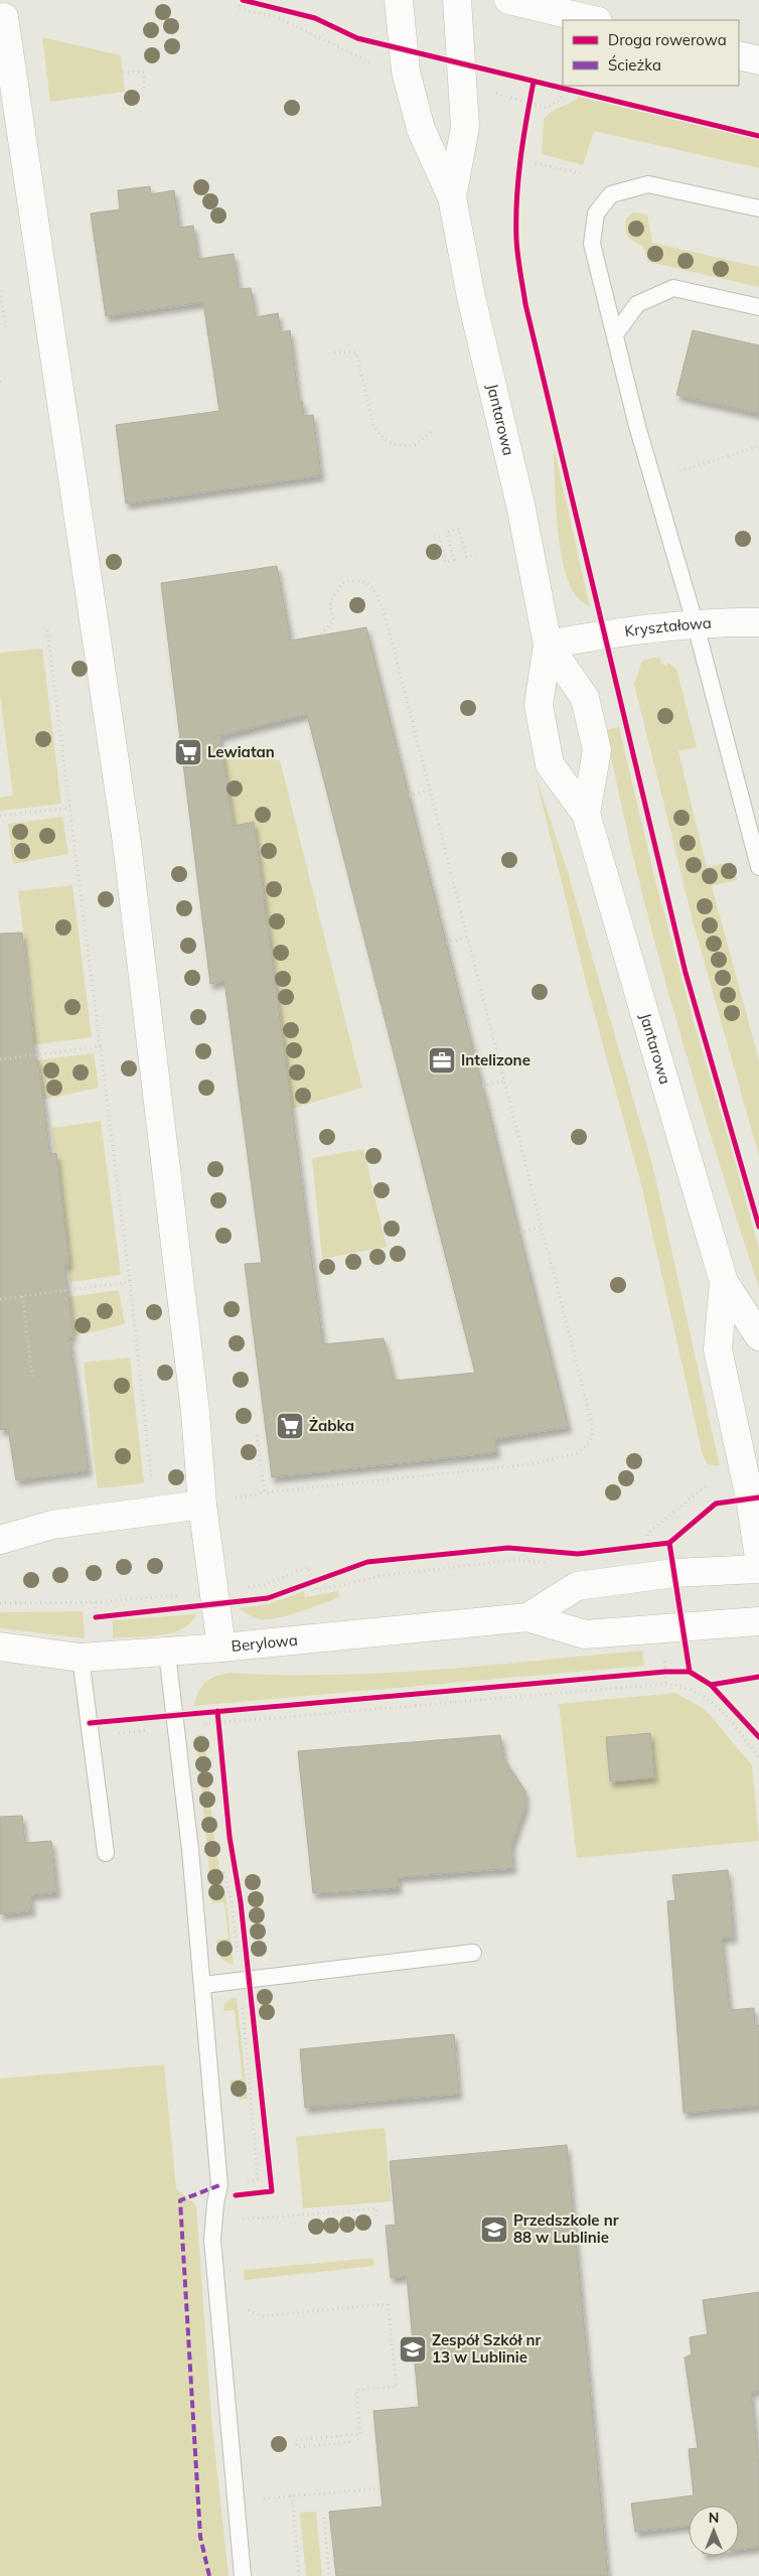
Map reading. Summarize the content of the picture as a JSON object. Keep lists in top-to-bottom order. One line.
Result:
{"streets":{"street":["Jantarowa","Kryształowa","Berylowa"]},"crossings":[["Jantarowa","Kryształowa"]],"places":{"supermarket":["Lewiatan","Żabka"],"office":["Intelizone"],"school or university":["Przedszkole nr 88 w Lublinie","Zespół Szkół nr 13 w Lublinie"]},"legend":["Droga rowerowa","Ścieżka"],"north":"top"}
